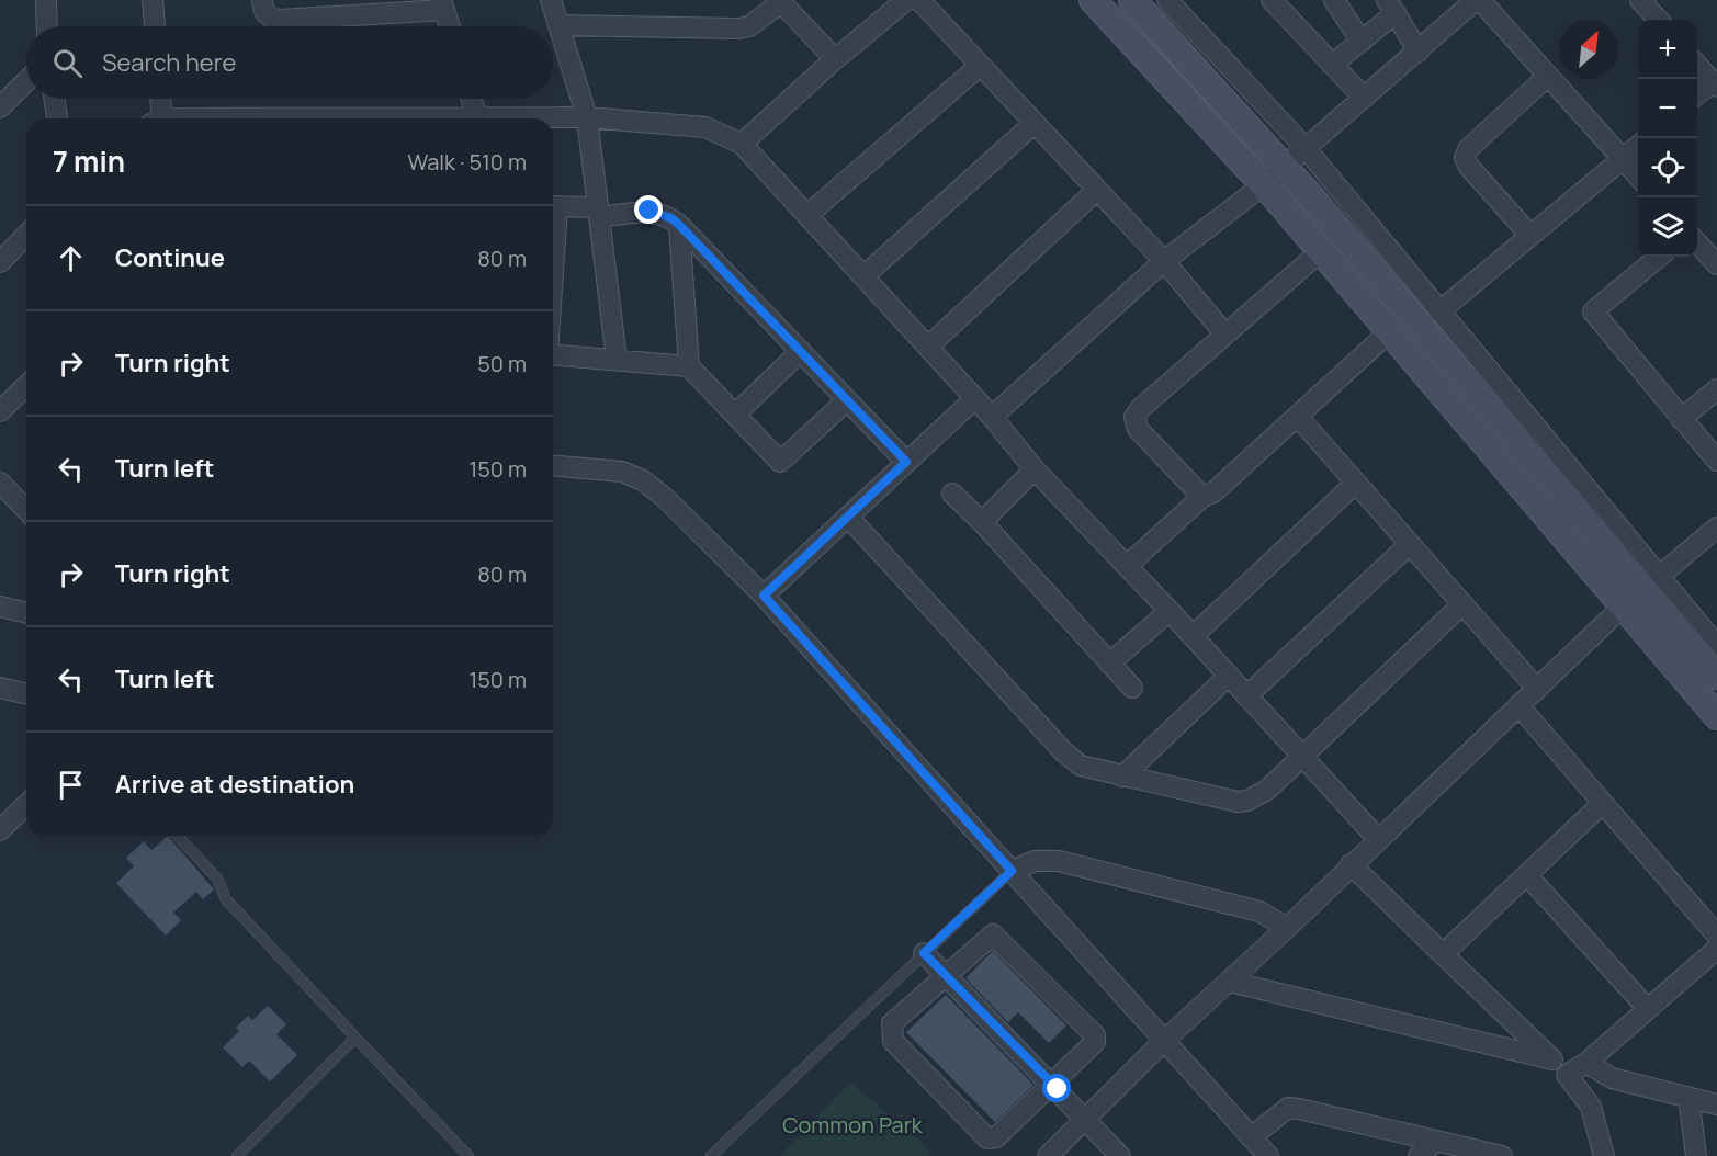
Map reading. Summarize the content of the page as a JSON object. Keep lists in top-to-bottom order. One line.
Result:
{"parks":["Common Park"],"north":"top right","page":{"map_buttons":["+","−"],"search":"Search here","heading":["7 min","Walk · 510 m"],"list":[["Continue","80 m"],["Turn right","50 m"],["Turn left","150 m"],["Turn right","80 m"],["Turn left","150 m"],"Arrive at destination"]}}
